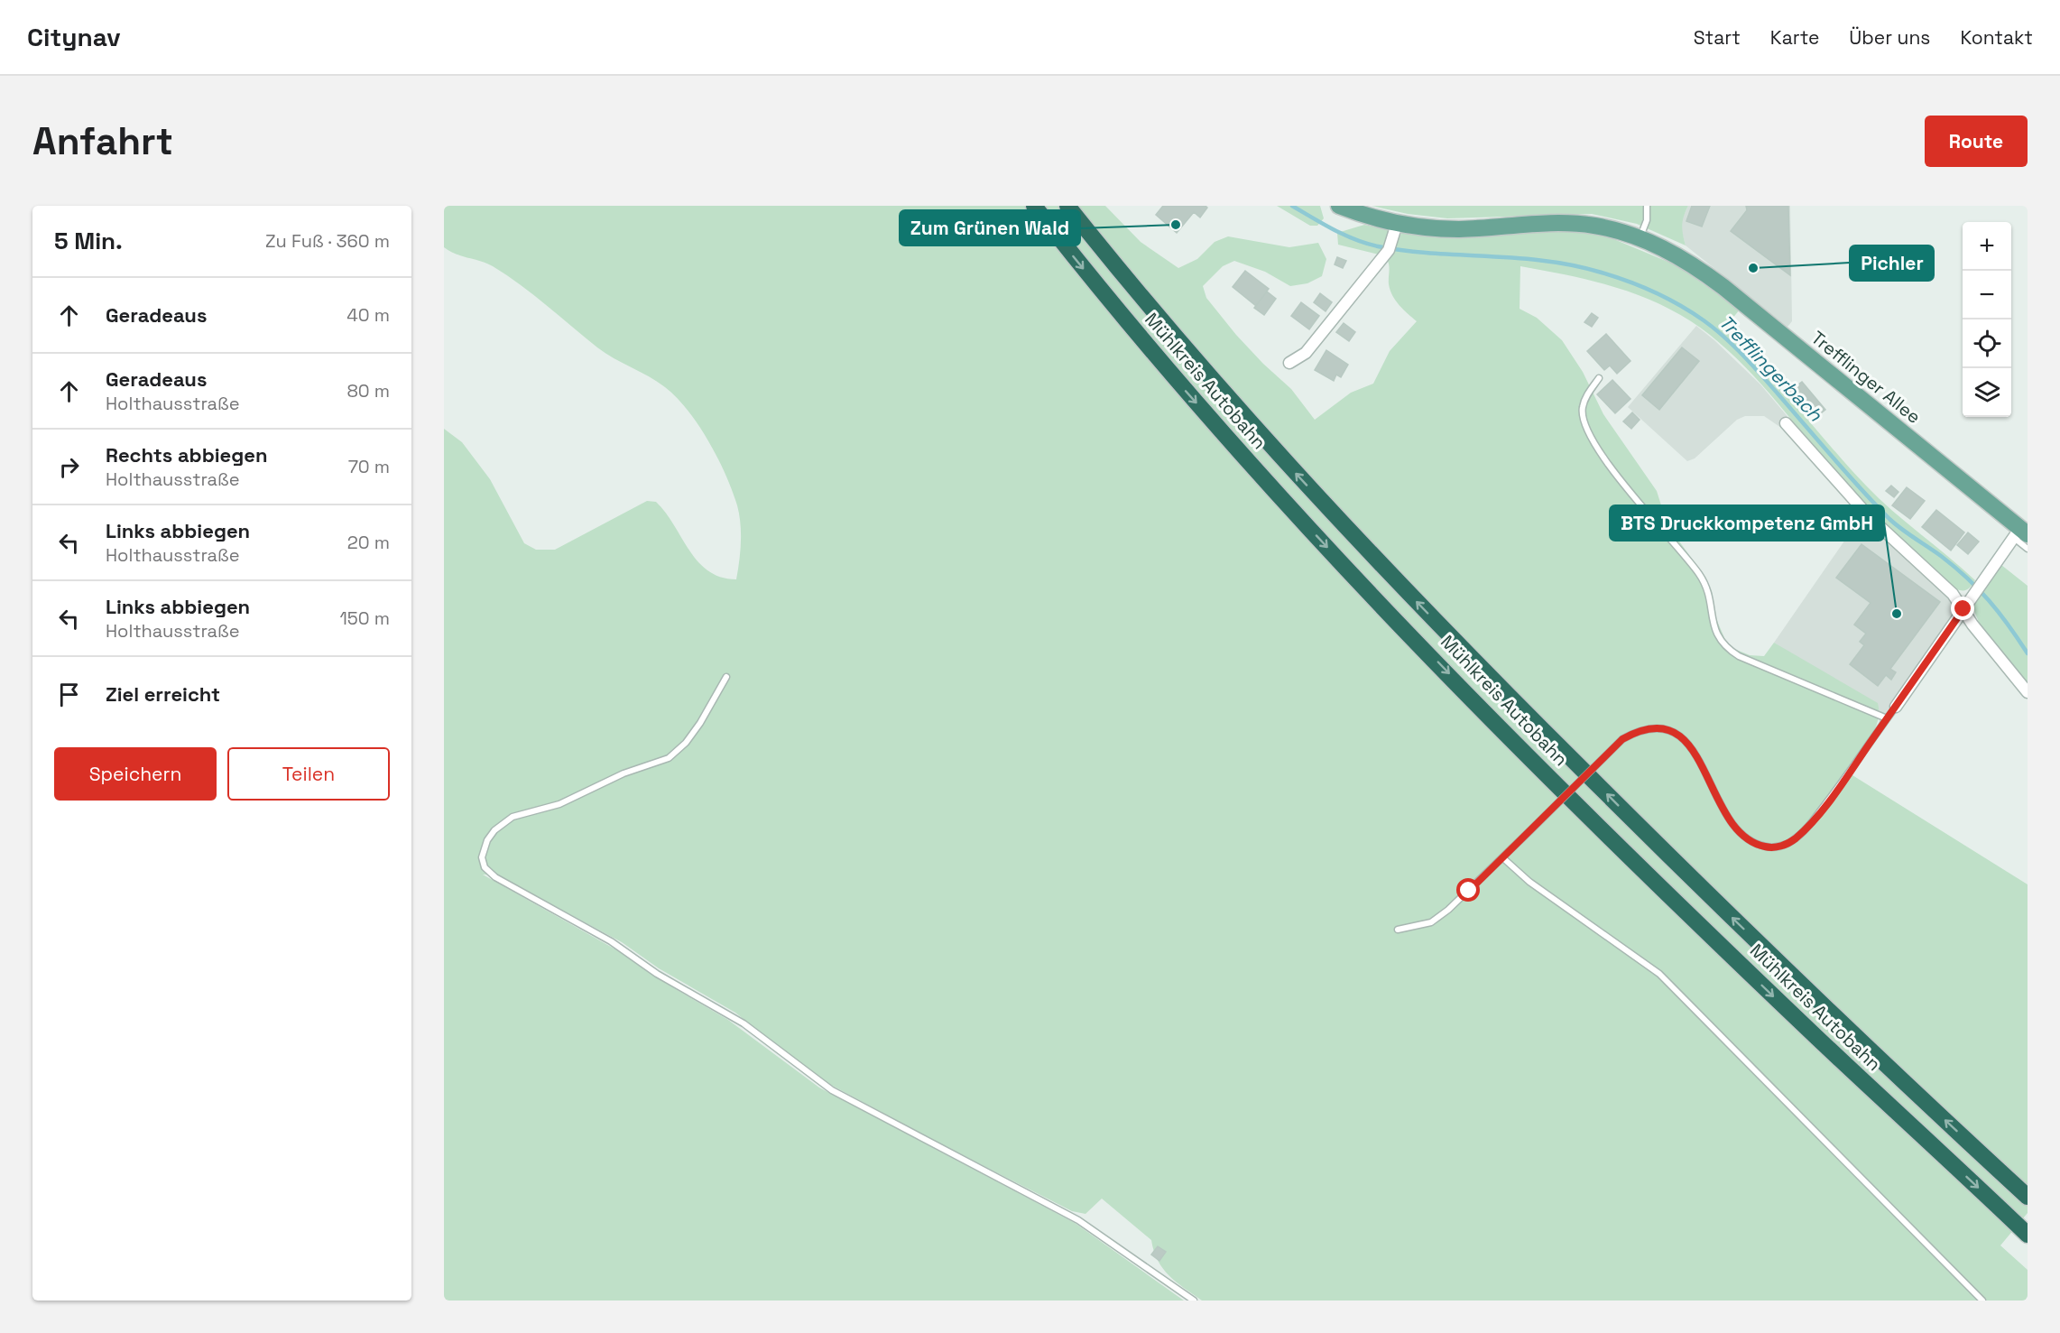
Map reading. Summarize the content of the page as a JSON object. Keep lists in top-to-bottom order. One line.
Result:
{"streets":{"highway":["Mühlkreis Autobahn"],"main road":["Trefflinger Allee"]},"water":["Trefflingerbach"],"places":["Zum Grünen Wald","Pichler","BTS Druckkompetenz GmbH"],"page":{"header":"Citynav","nav":["Start","Karte","Über uns","Kontakt"],"buttons":["Route",["Speichern","Teilen"]],"title":"Anfahrt","heading":["5 Min.","Zu Fuß · 360 m"],"map_buttons":["+","−"],"list":[["Geradeaus","40 m"],["Geradeaus","Holthausstraße","80 m"],["Rechts abbiegen","Holthausstraße","70 m"],["Links abbiegen","Holthausstraße","20 m"],["Links abbiegen","Holthausstraße","150 m"],"Ziel erreicht"]}}
